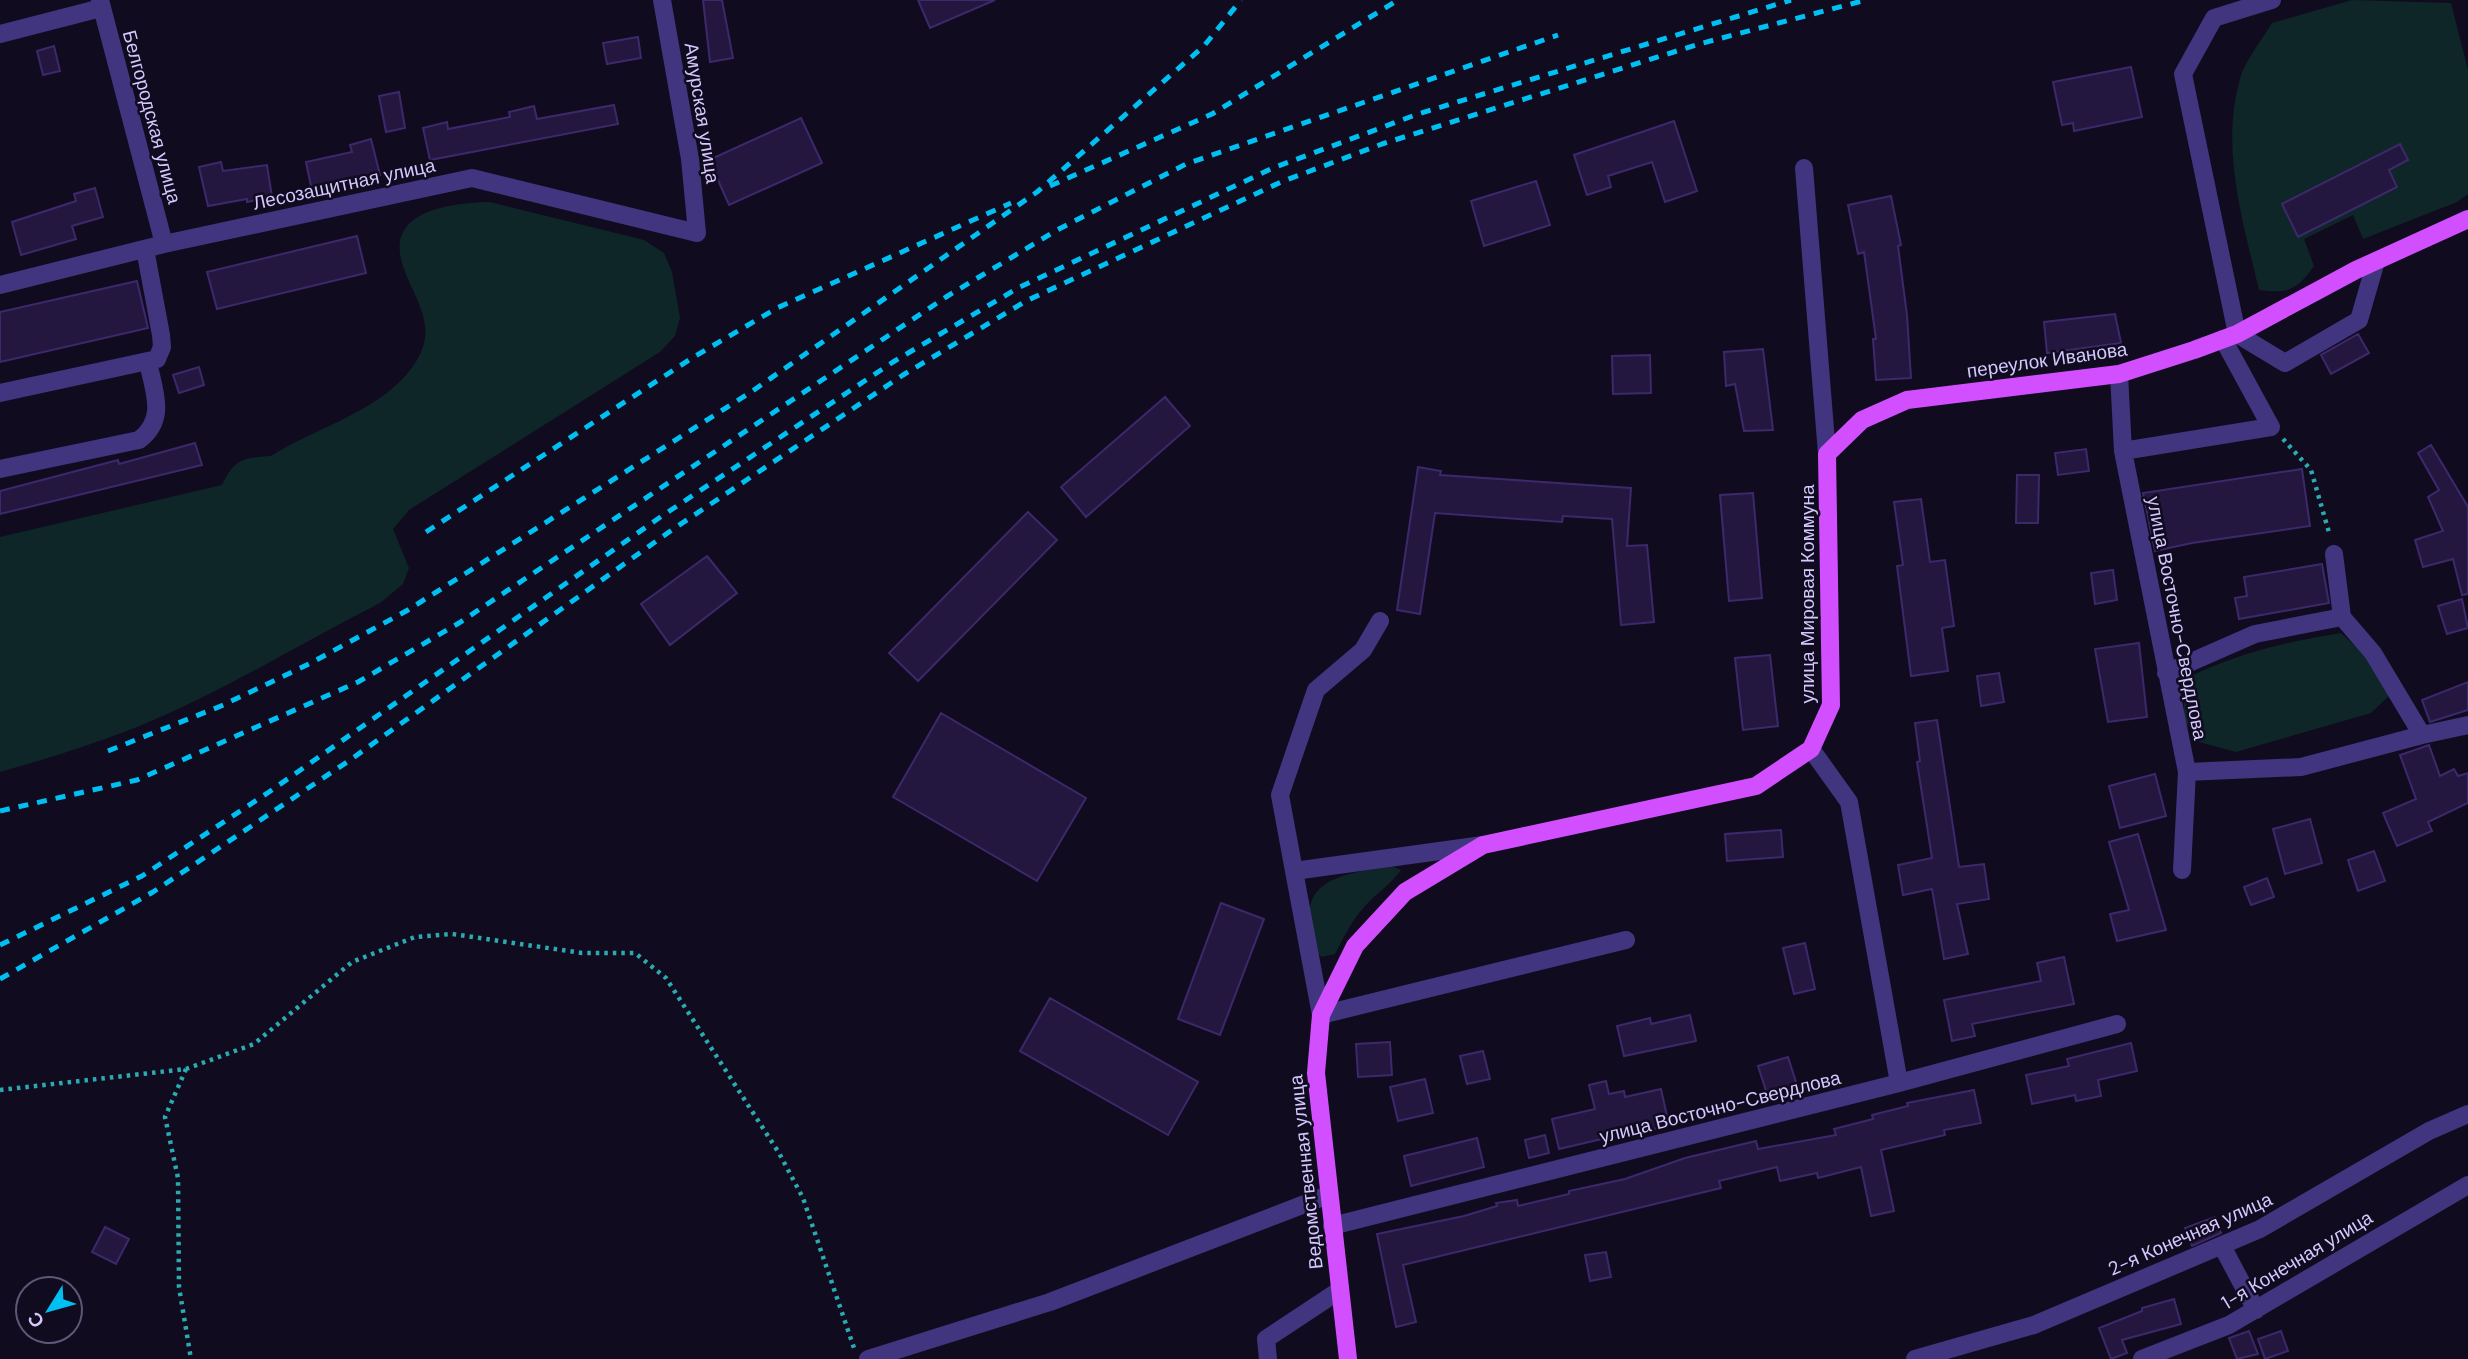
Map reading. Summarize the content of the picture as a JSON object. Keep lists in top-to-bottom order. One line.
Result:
{"streets":{"main road":["переулок Иванова","улица Мировая Коммуна","Ведомственная улица"],"street":["Амурская улица","Белгородская улица","Лесозащитная улица","улица Восточно-Свердлова","2-я Конечная улица","1-я Конечная улица"]},"crossings":[["Амурская улица","Лесозащитная улица"],["Белгородская улица","Лесозащитная улица"],["переулок Иванова","улица Мировая Коммуна"],["переулок Иванова","улица Восточно-Свердлова"],["улица Мировая Коммуна","Ведомственная улица"],["улица Восточно-Свердлова","Ведомственная улица"]],"north":"bottom left"}
